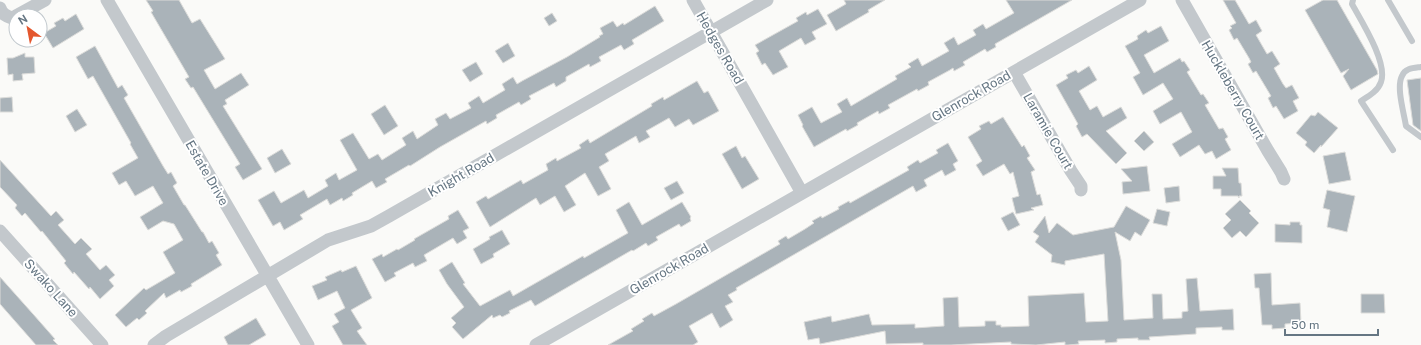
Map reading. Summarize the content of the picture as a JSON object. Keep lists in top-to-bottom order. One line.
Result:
{"streets":{"street":["Hedges Road","Huckleberry Court","Glenrock Road","Laramie Court","Estate Drive","Knight Road","Swako Lane"]},"crossings":[["Hedges Road","Glenrock Road"],["Hedges Road","Knight Road"],["Glenrock Road","Laramie Court"],["Estate Drive","Knight Road"]],"scale_bar":"50 m","north":"top left"}
